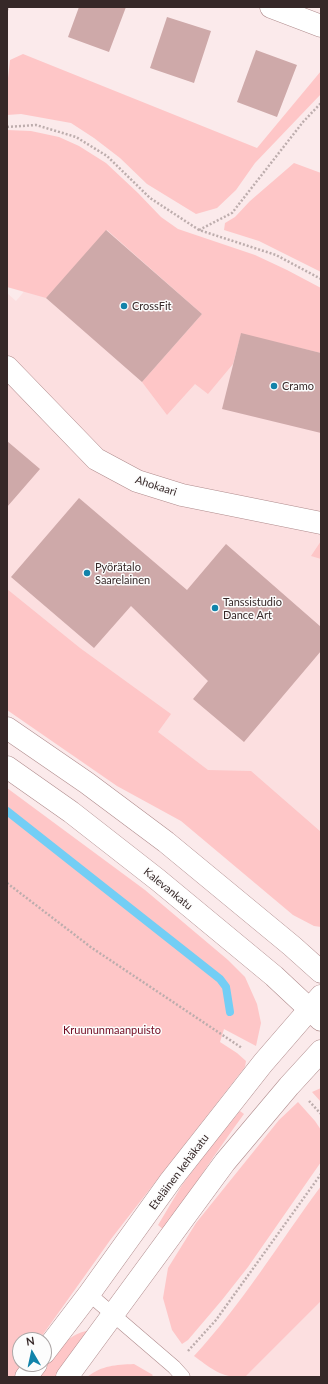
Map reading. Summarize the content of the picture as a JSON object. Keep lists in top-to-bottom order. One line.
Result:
{"streets":{"street":["Ahokaari","Kalevankatu","Eteläinen kehäkatu"]},"crossings":[["Kalevankatu","Eteläinen kehäkatu"]],"parks":["Kruununmaanpuisto"],"places":["CrossFit","Cramo","Pyörätalo Saarelainen","Tanssistudio Dance Art"],"north":"top"}
